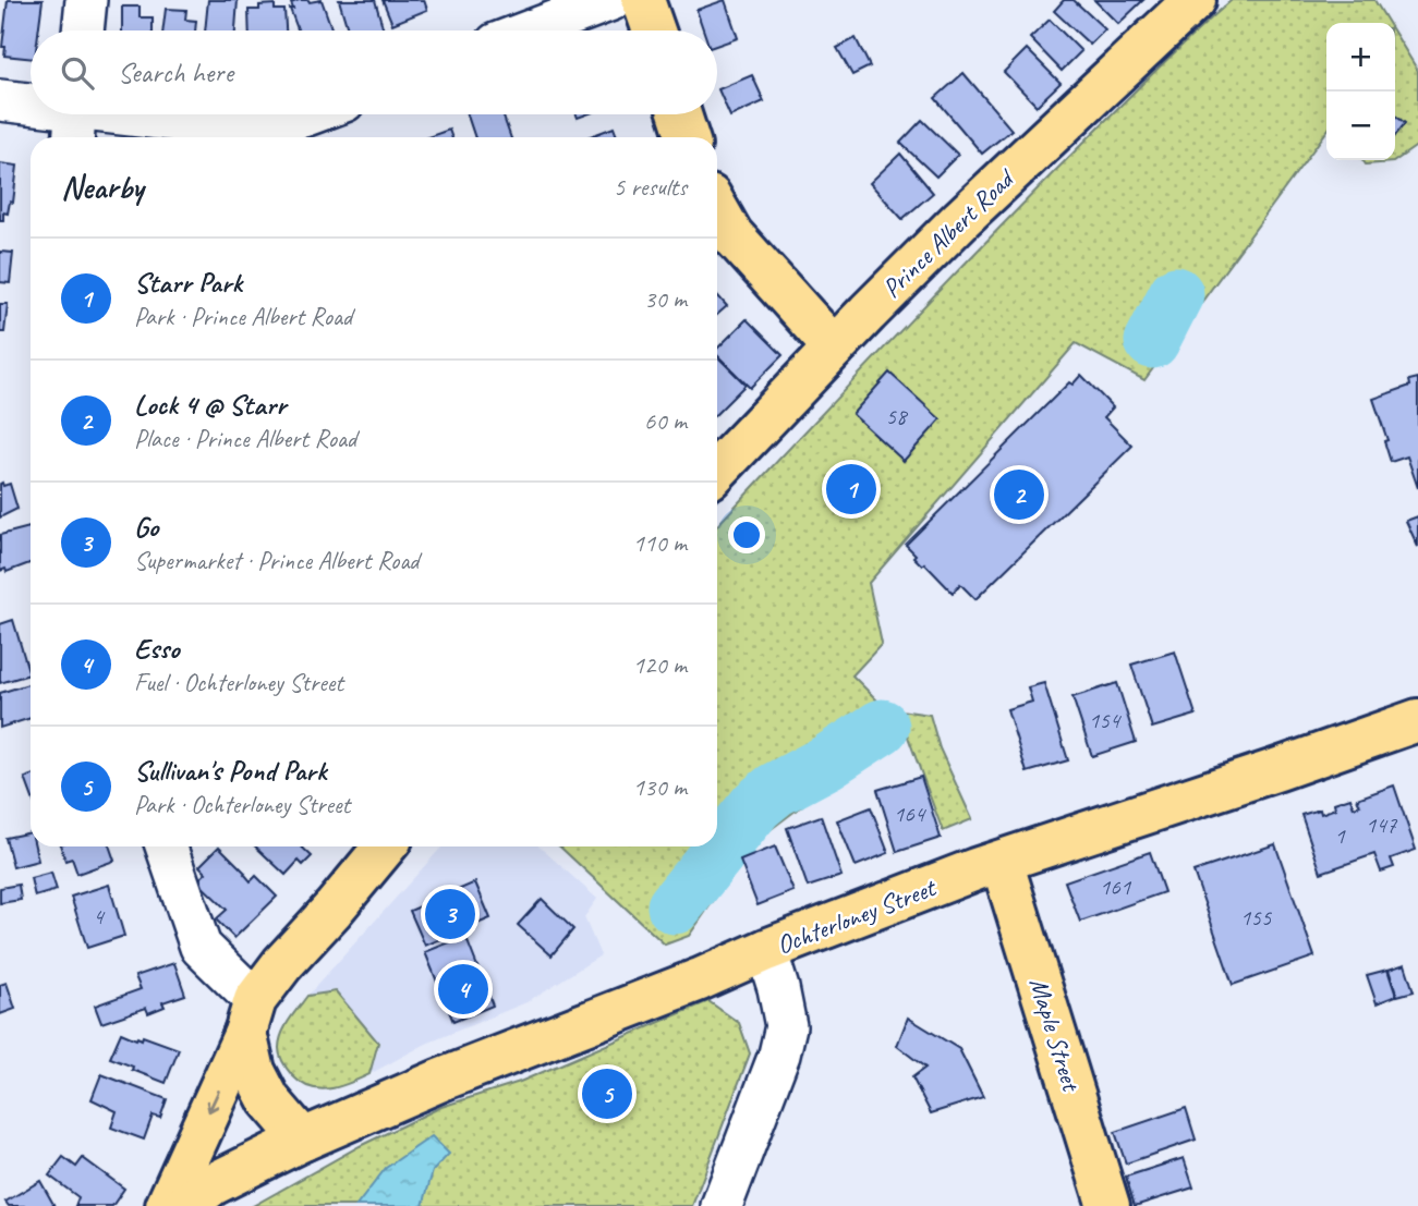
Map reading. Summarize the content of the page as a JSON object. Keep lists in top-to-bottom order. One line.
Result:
{"streets":{"main road":["Prince Albert Road","Ochterloney Street","Maple Street"]},"crossings":[["Ochterloney Street","Maple Street"]],"house_numbers":["58","154","164","147","1","161","4","155"],"page":{"map_buttons":["+","−"],"search":"Search here","heading":["Nearby","5 results"],"list":[{"mark":"1","name":"Starr Park","note":"Park · Prince Albert Road","value":"30 m"},{"mark":"2","name":"Lock 4 @ Starr","note":"Place · Prince Albert Road","value":"60 m"},{"mark":"3","name":"Go","note":"Supermarket · Prince Albert Road","value":"110 m"},{"mark":"4","name":"Esso","note":"Fuel · Ochterloney Street","value":"120 m"},{"mark":"5","name":"Sullivan's Pond Park","note":"Park · Ochterloney Street","value":"130 m"}],"pins":["1","2","3","4","5"]}}
